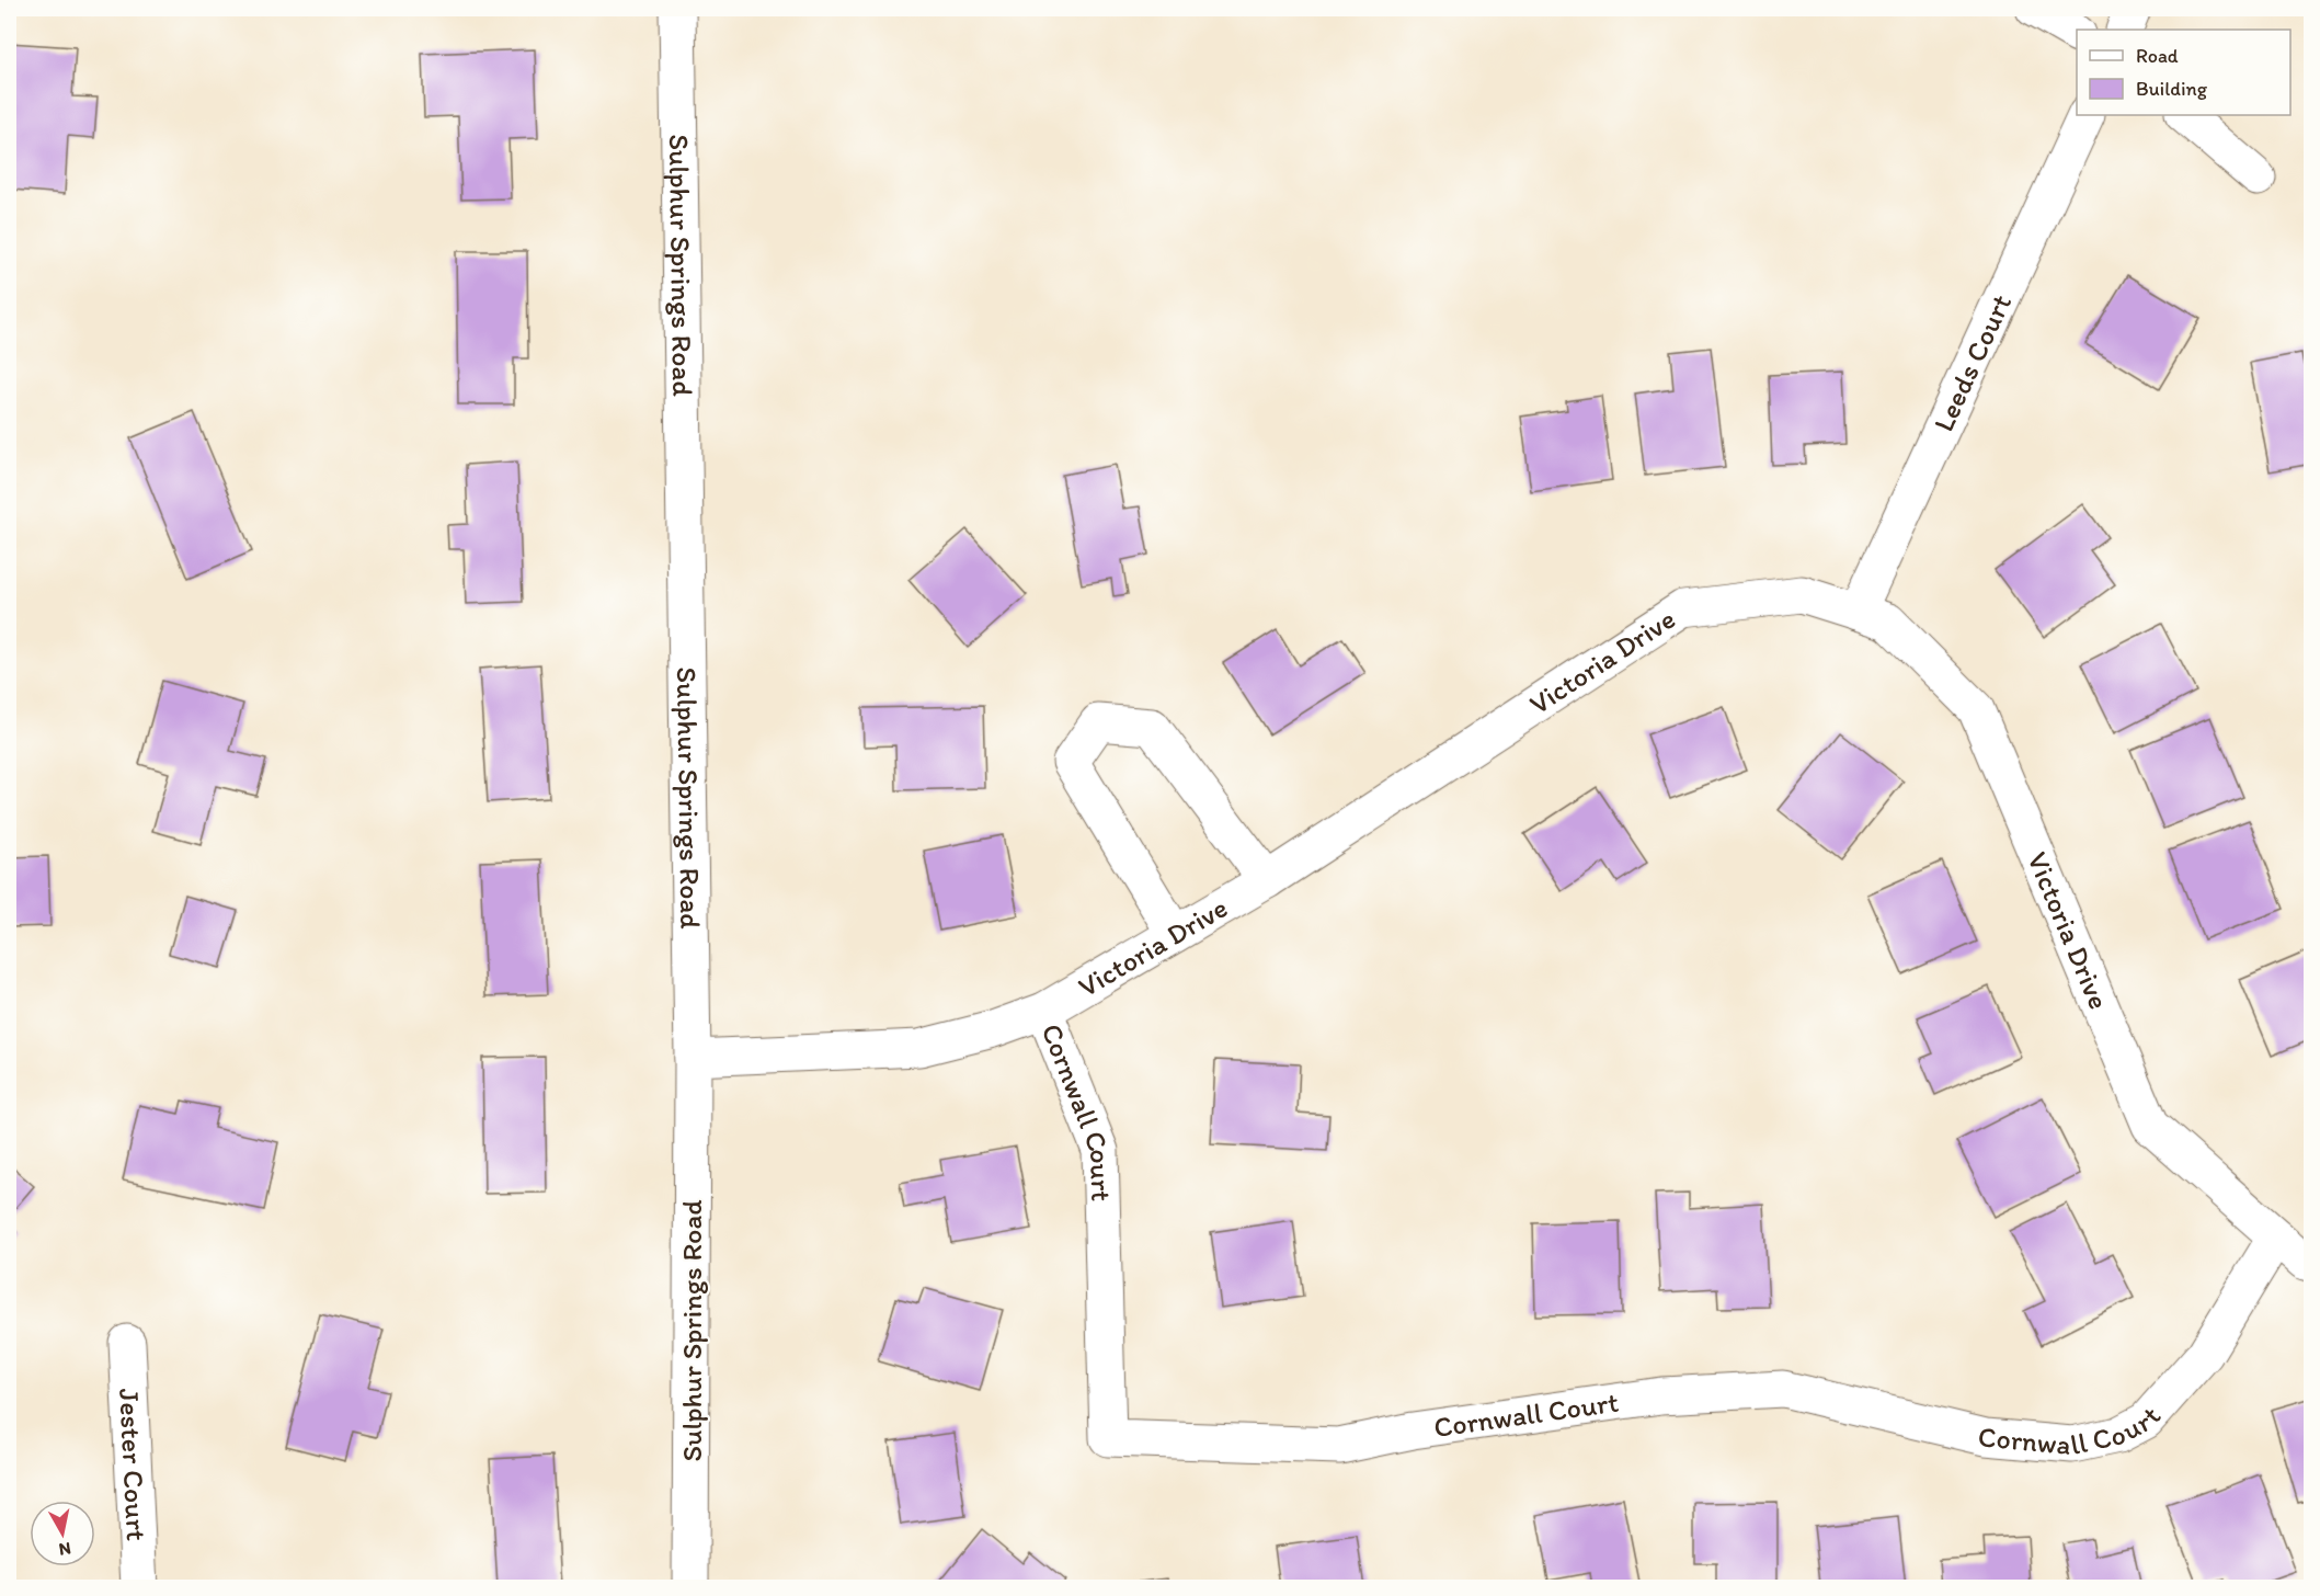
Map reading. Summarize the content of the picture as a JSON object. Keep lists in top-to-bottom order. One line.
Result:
{"streets":{"street":["Sulphur Springs Road","Leeds Court","Victoria Drive","Cornwall Court","Jester Court"]},"crossings":[["Sulphur Springs Road","Victoria Drive"],["Leeds Court","Victoria Drive"],["Victoria Drive","Cornwall Court"]],"legend":["Road","Building"],"north":"bottom"}
